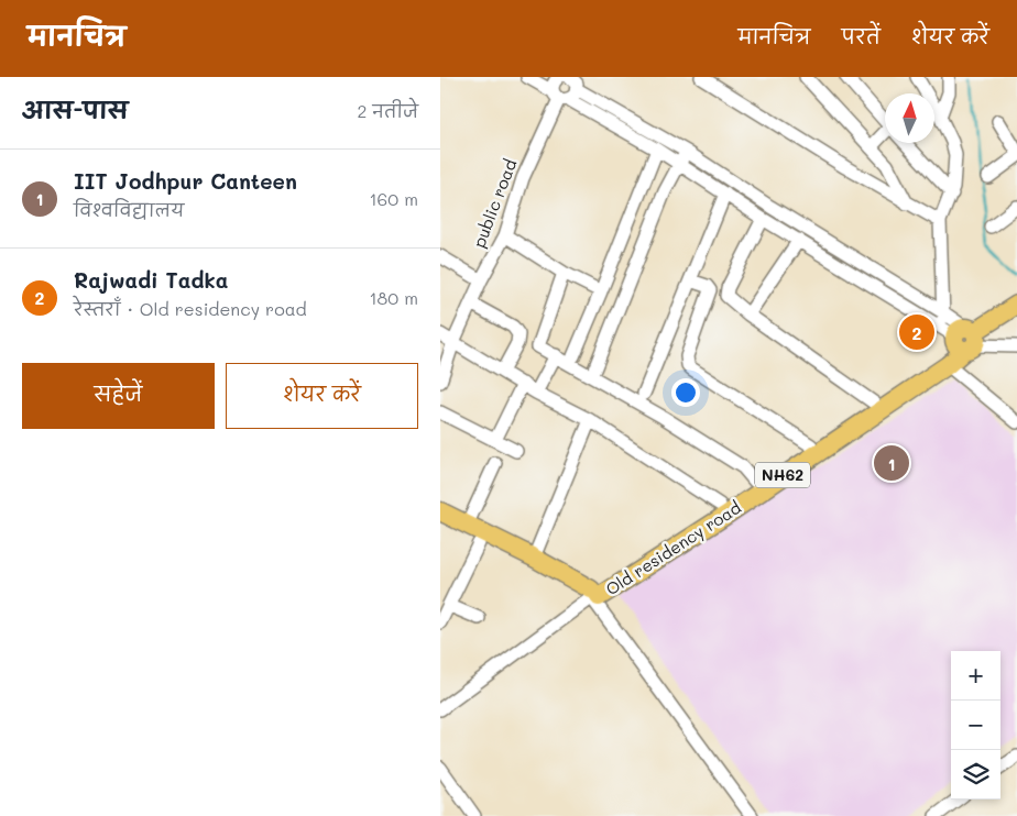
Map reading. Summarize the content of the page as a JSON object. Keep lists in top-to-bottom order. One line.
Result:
{"streets":{"highway":["NH62","Old residency road"],"street":["public road"]},"crossings":[["NH62","Old residency road"]],"north":"top","page":{"header":"मानचित्र","nav":["मानचित्र","परतें","शेयर करें"],"heading":["आस-पास","2 नतीजे"],"list":[{"mark":"1","name":"IIT Jodhpur Canteen","note":"विश्वविद्यालय","value":"160 m"},{"mark":"2","name":"Rajwadi Tadka","note":"रेस्तराँ · Old residency road","value":"180 m"}],"pins":["2","1"],"buttons":["सहेजें","शेयर करें"],"map_buttons":["+","−"]}}
